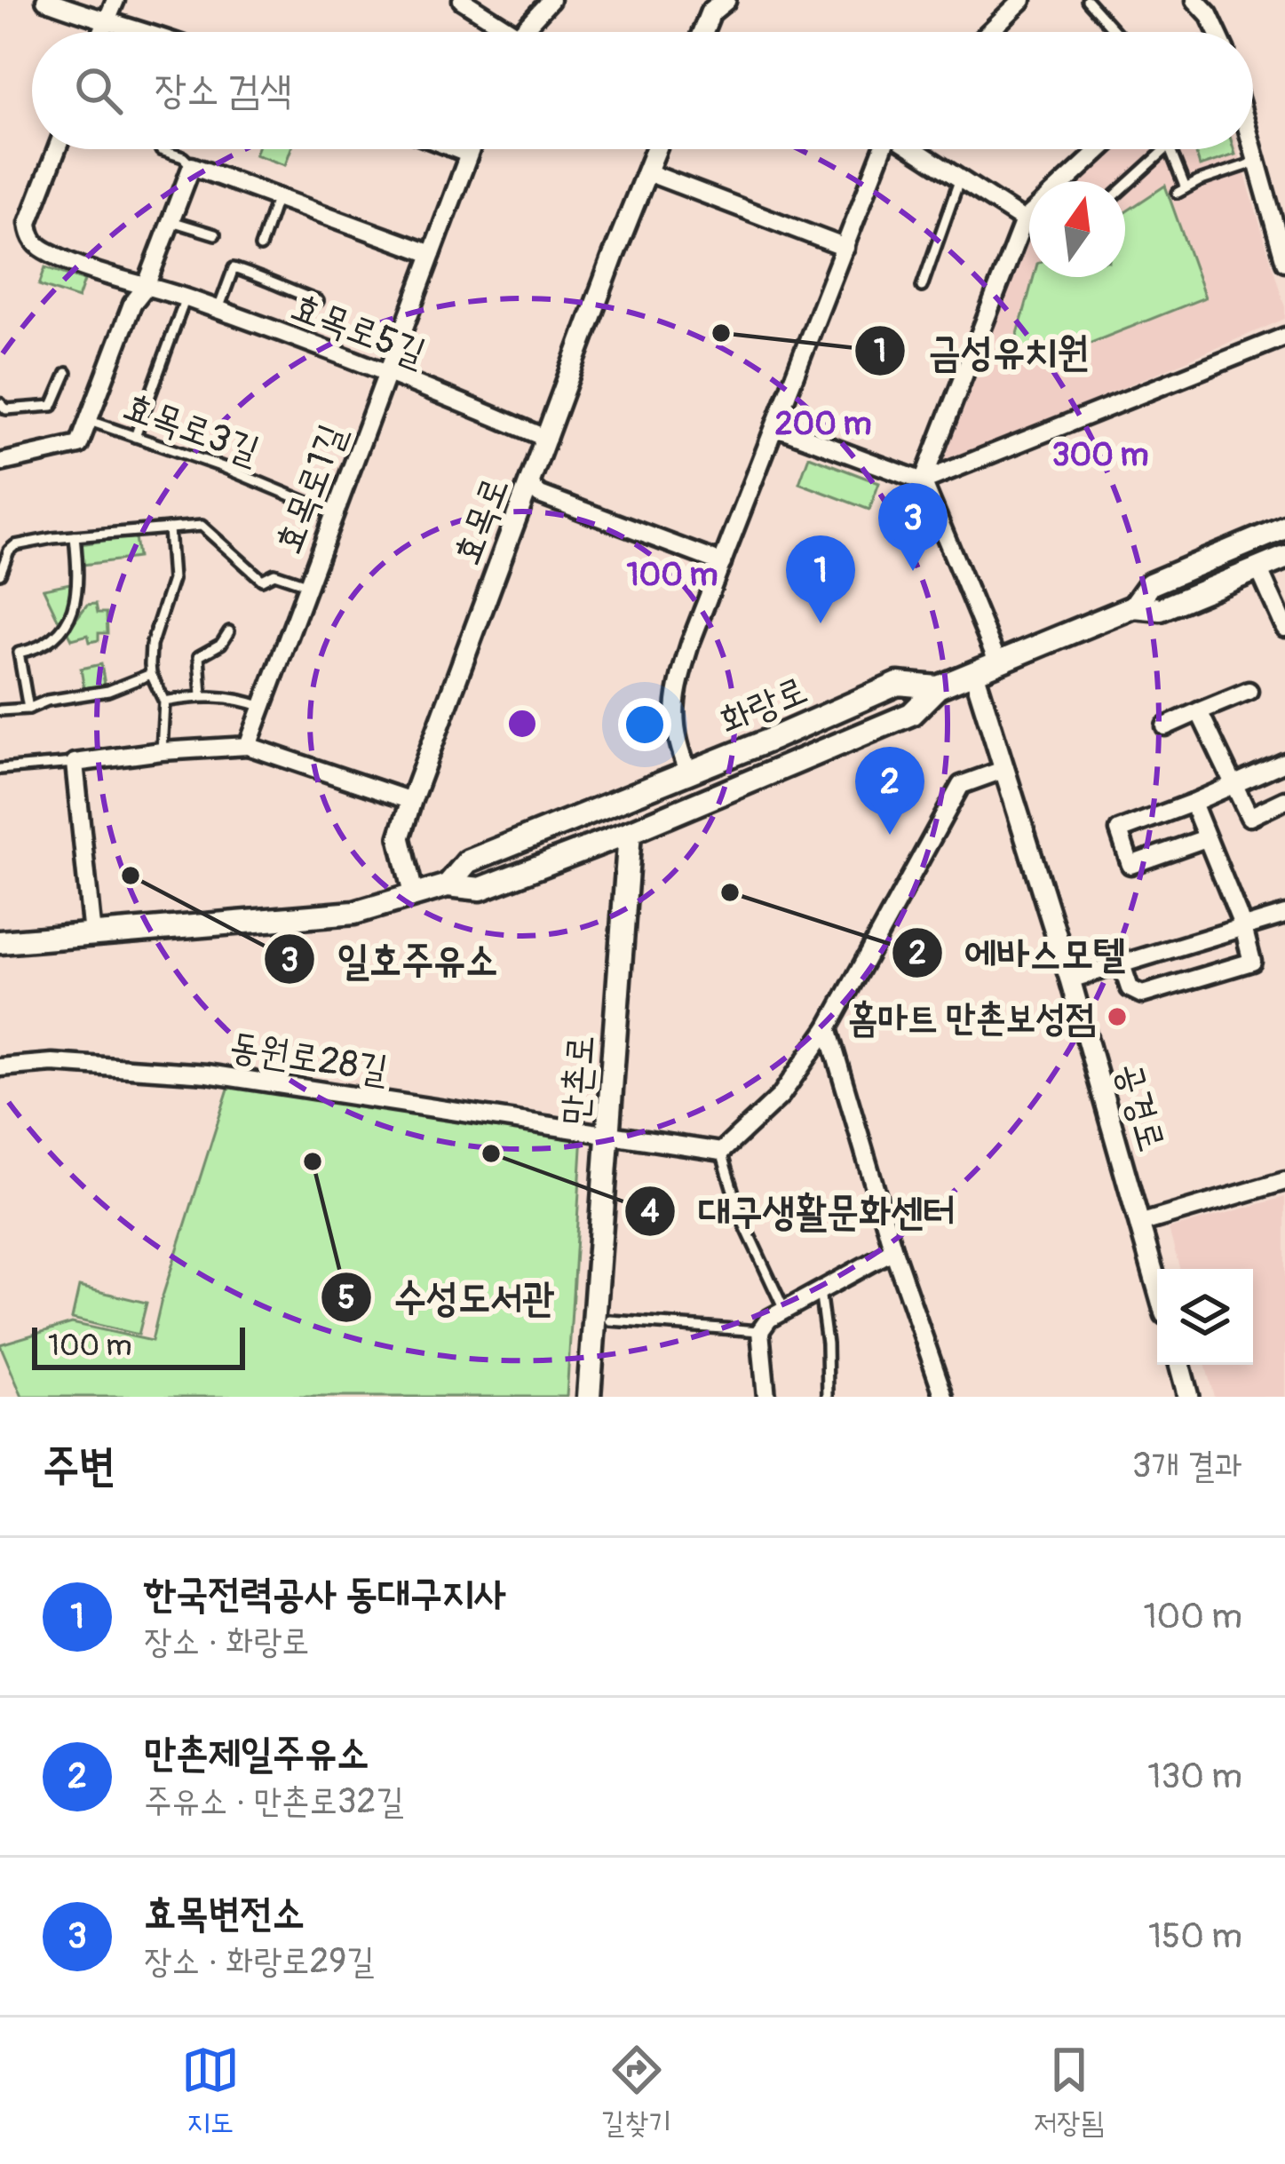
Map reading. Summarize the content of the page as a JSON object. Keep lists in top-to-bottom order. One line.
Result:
{"streets":{"main road":["화랑로","만촌로"],"street":["효목로5길","효목로1길","효목로","동원로28길","공경로"],"lane":["효목로3길"]},"crossings":[["효목로5길","효목로1길"],["효목로5길","효목로"],["효목로3길","효목로1길"],["효목로","화랑로"],["화랑로","만촌로"],["화랑로","공경로"],["동원로28길","만촌로"]],"places":["금성유치원","일호주유소","에바스모텔","홈마트 만촌보성점","대구생활문화센터","수성도서관"],"scale_bar":"100 m","north":"top","page":{"search":"장소 검색","pins":["3","1","2"],"scale":"100 m","heading":["주변","3개 결과"],"list":[{"mark":"1","name":"한국전력공사 동대구지사","note":"장소 · 화랑로","value":"100 m"},{"mark":"2","name":"만촌제일주유소","note":"주유소 · 만촌로32길","value":"130 m"},{"mark":"3","name":"효목변전소","note":"장소 · 화랑로29길","value":"150 m"}],"nav":["지도","길찾기","저장됨"]},"rings":["200 m","300 m","100 m"]}
